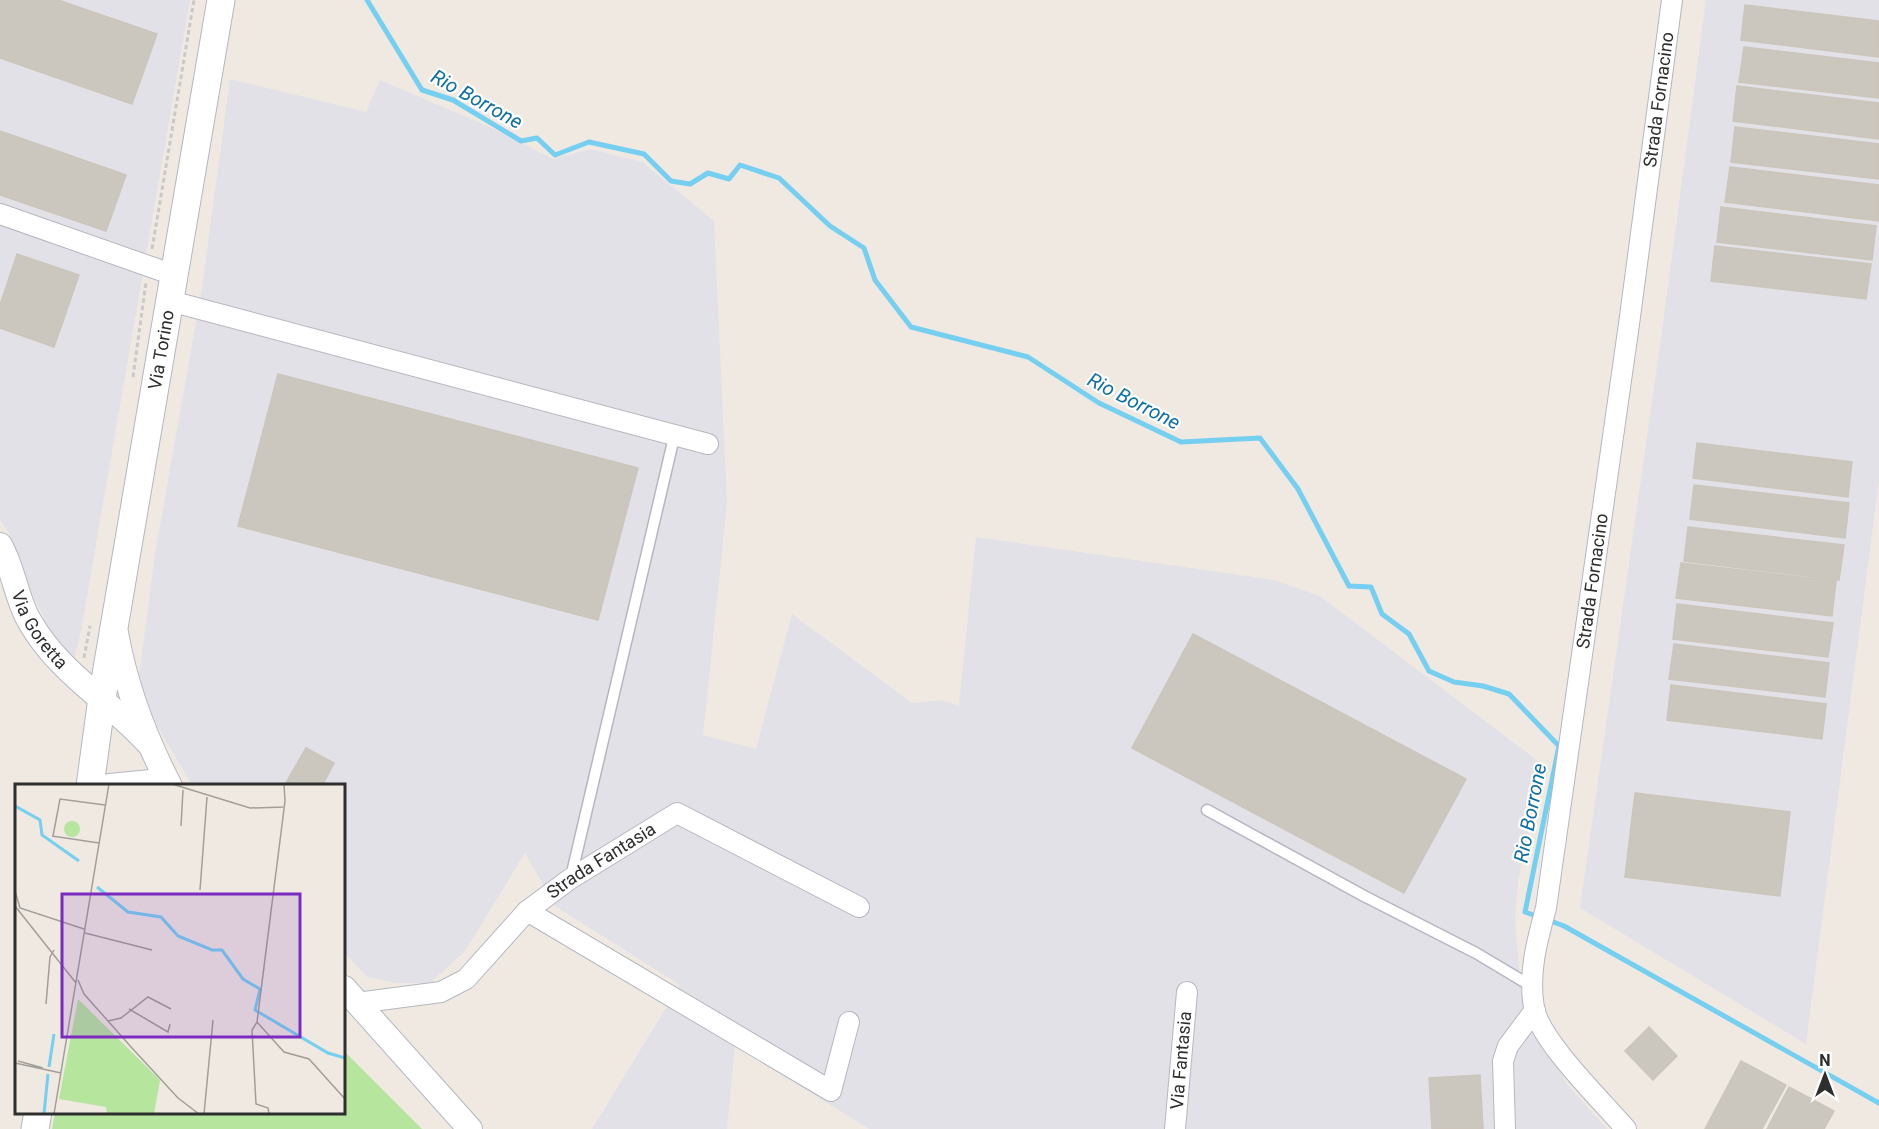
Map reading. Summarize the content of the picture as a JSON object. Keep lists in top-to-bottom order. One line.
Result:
{"streets":{"main road":["Via Torino"],"street":["Strada Fornacino","Via Goretta","Strada Fantasia","Via Fantasia"]},"crossings":[["Via Torino","Via Goretta"]],"water":["Rio Borrone"],"north":"top"}
